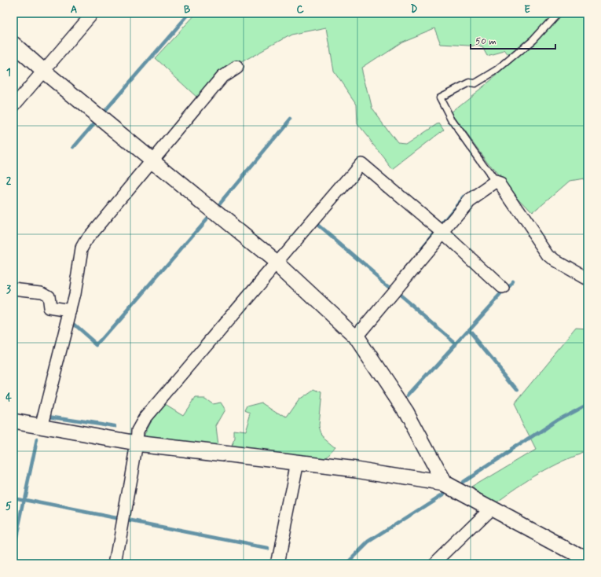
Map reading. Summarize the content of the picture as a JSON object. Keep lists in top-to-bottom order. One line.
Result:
{"scale_bar":"50 m","grid":{"columns":["A","B","C","D","E"],"rows":["1","2","3","4","5"]}}
